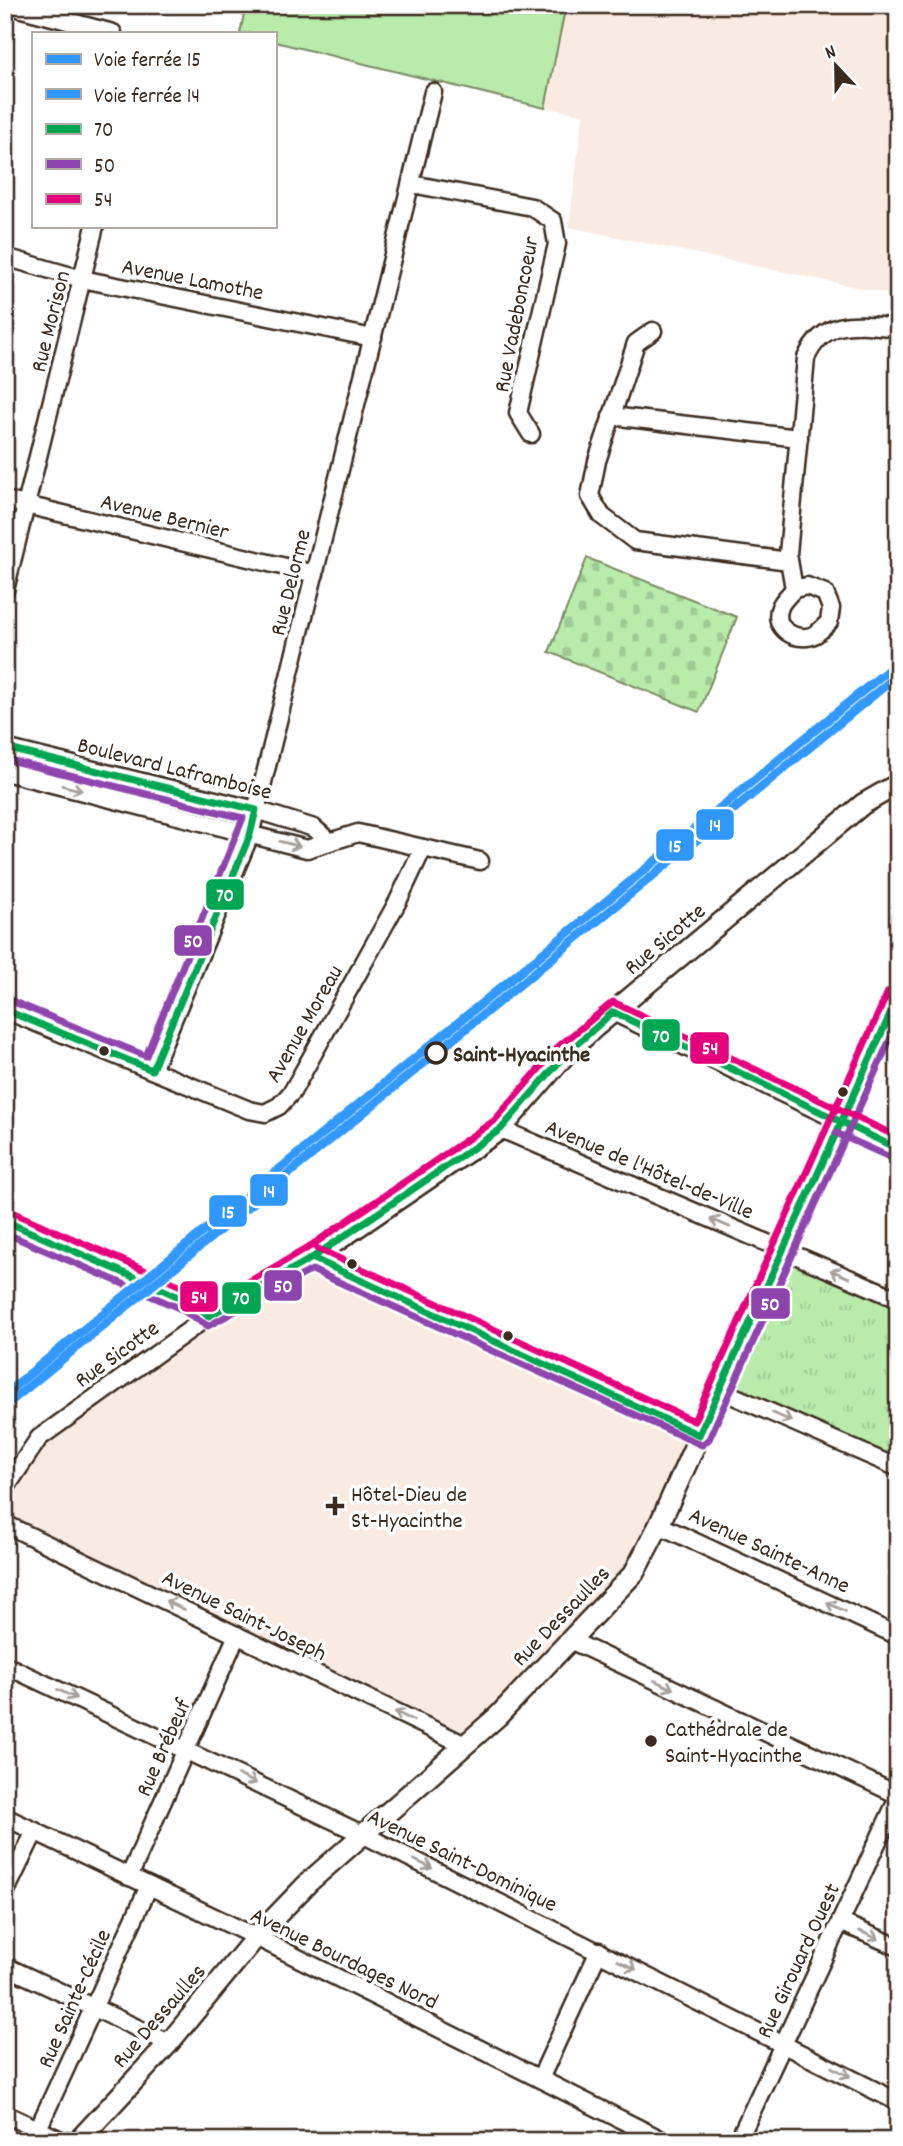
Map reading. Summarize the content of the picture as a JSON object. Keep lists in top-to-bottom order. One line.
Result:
{"streets":{"main road":["Rue Sicotte","Rue Dessaulles"],"street":["Avenue Lamothe","Rue Vadeboncoeur","Rue Morison","Avenue Bernier","Rue Delorme","Boulevard Laframboise","Avenue Moreau","Avenue de l'Hôtel-de-Ville","Avenue Sainte-Anne","Avenue Saint-Joseph","Rue Brébeuf","Avenue Saint-Dominique","Avenue Bourdages Nord","Rue Girouard Ouest","Rue Sainte-Cécile"]},"crossings":[["Avenue Lamothe","Rue Morison"],["Avenue Lamothe","Rue Delorme"],["Rue Vadeboncoeur","Rue Delorme"],["Rue Morison","Avenue Bernier"],["Avenue Bernier","Rue Delorme"],["Rue Delorme","Boulevard Laframboise"],["Rue Delorme","Avenue Moreau"],["Boulevard Laframboise","Avenue Moreau"],["Rue Sicotte","Avenue de l'Hôtel-de-Ville"],["Avenue de l'Hôtel-de-Ville","Rue Dessaulles"],["Avenue Sainte-Anne","Rue Dessaulles"],["Avenue Saint-Joseph","Rue Dessaulles"],["Avenue Saint-Joseph","Rue Brébeuf"],["Rue Dessaulles","Avenue Saint-Dominique"],["Rue Dessaulles","Avenue Bourdages Nord"],["Rue Brébeuf","Avenue Saint-Dominique"],["Rue Brébeuf","Avenue Bourdages Nord"],["Avenue Saint-Dominique","Rue Girouard Ouest"],["Avenue Bourdages Nord","Rue Sainte-Cécile"]],"one_way":["Avenue Sainte-Anne","Avenue Saint-Joseph","Avenue Saint-Dominique"],"places":{"other":["Saint-Hyacinthe","Cathédrale de Saint-Hyacinthe"],"health":["Hôtel-Dieu de St-Hyacinthe"]},"lines":["rail line 15","rail line 14","transit line 70","transit line 50","transit line 54"],"legend":["Voie ferrée 15","Voie ferrée 14","70","50","54"],"north":"top"}
